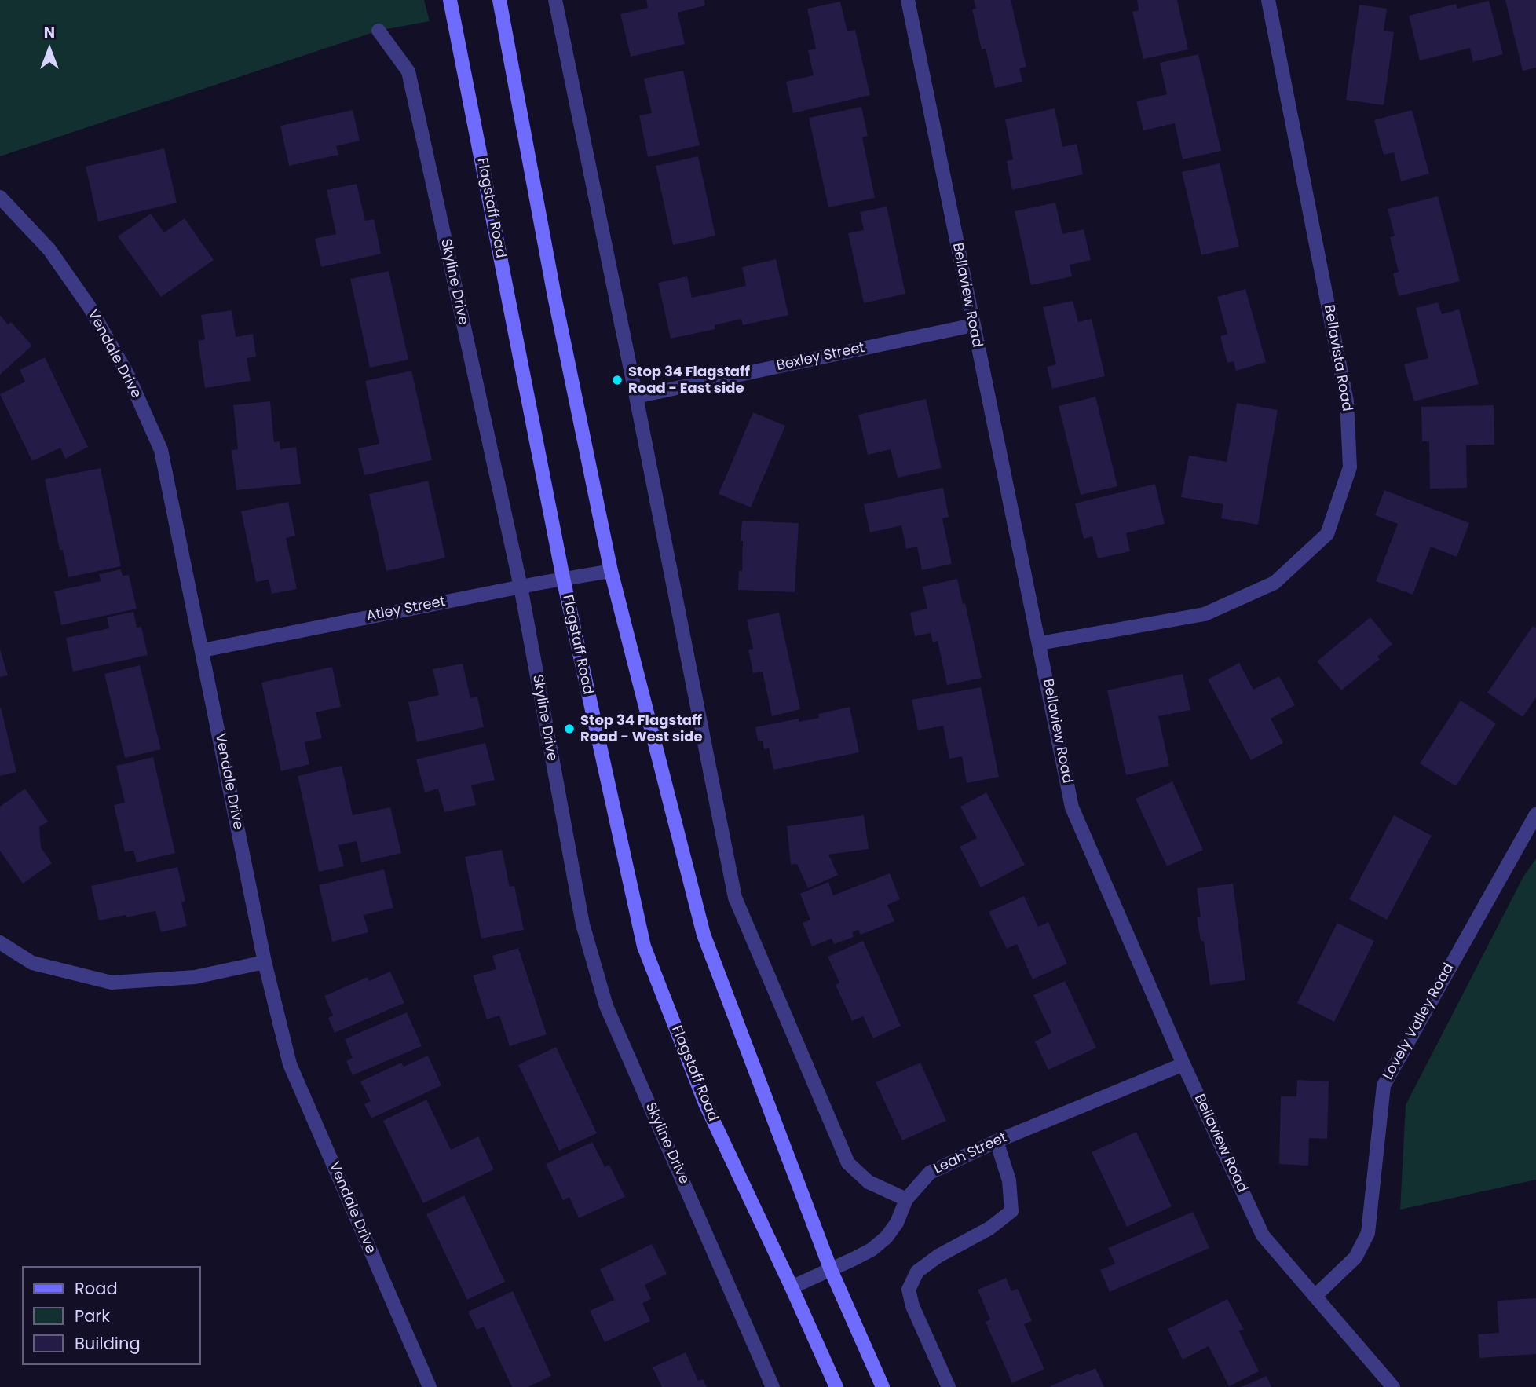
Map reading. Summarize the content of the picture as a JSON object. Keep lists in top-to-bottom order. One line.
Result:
{"streets":{"main road":["Flagstaff Road"],"street":["Skyline Drive","Bellaview Road","Vendale Drive","Bexley Street","Bellavista Road","Atley Street","Lovely Valley Road","Leah Street"]},"crossings":[["Flagstaff Road","Atley Street"],["Flagstaff Road","Leah Street"],["Skyline Drive","Atley Street"],["Bellaview Road","Bexley Street"],["Bellaview Road","Bellavista Road"],["Bellaview Road","Lovely Valley Road"],["Bellaview Road","Leah Street"],["Vendale Drive","Atley Street"]],"places":["Stop 34 Flagstaff Road - East side","Stop 34 Flagstaff Road - West side"],"legend":["Road","Park","Building"],"north":"top"}
